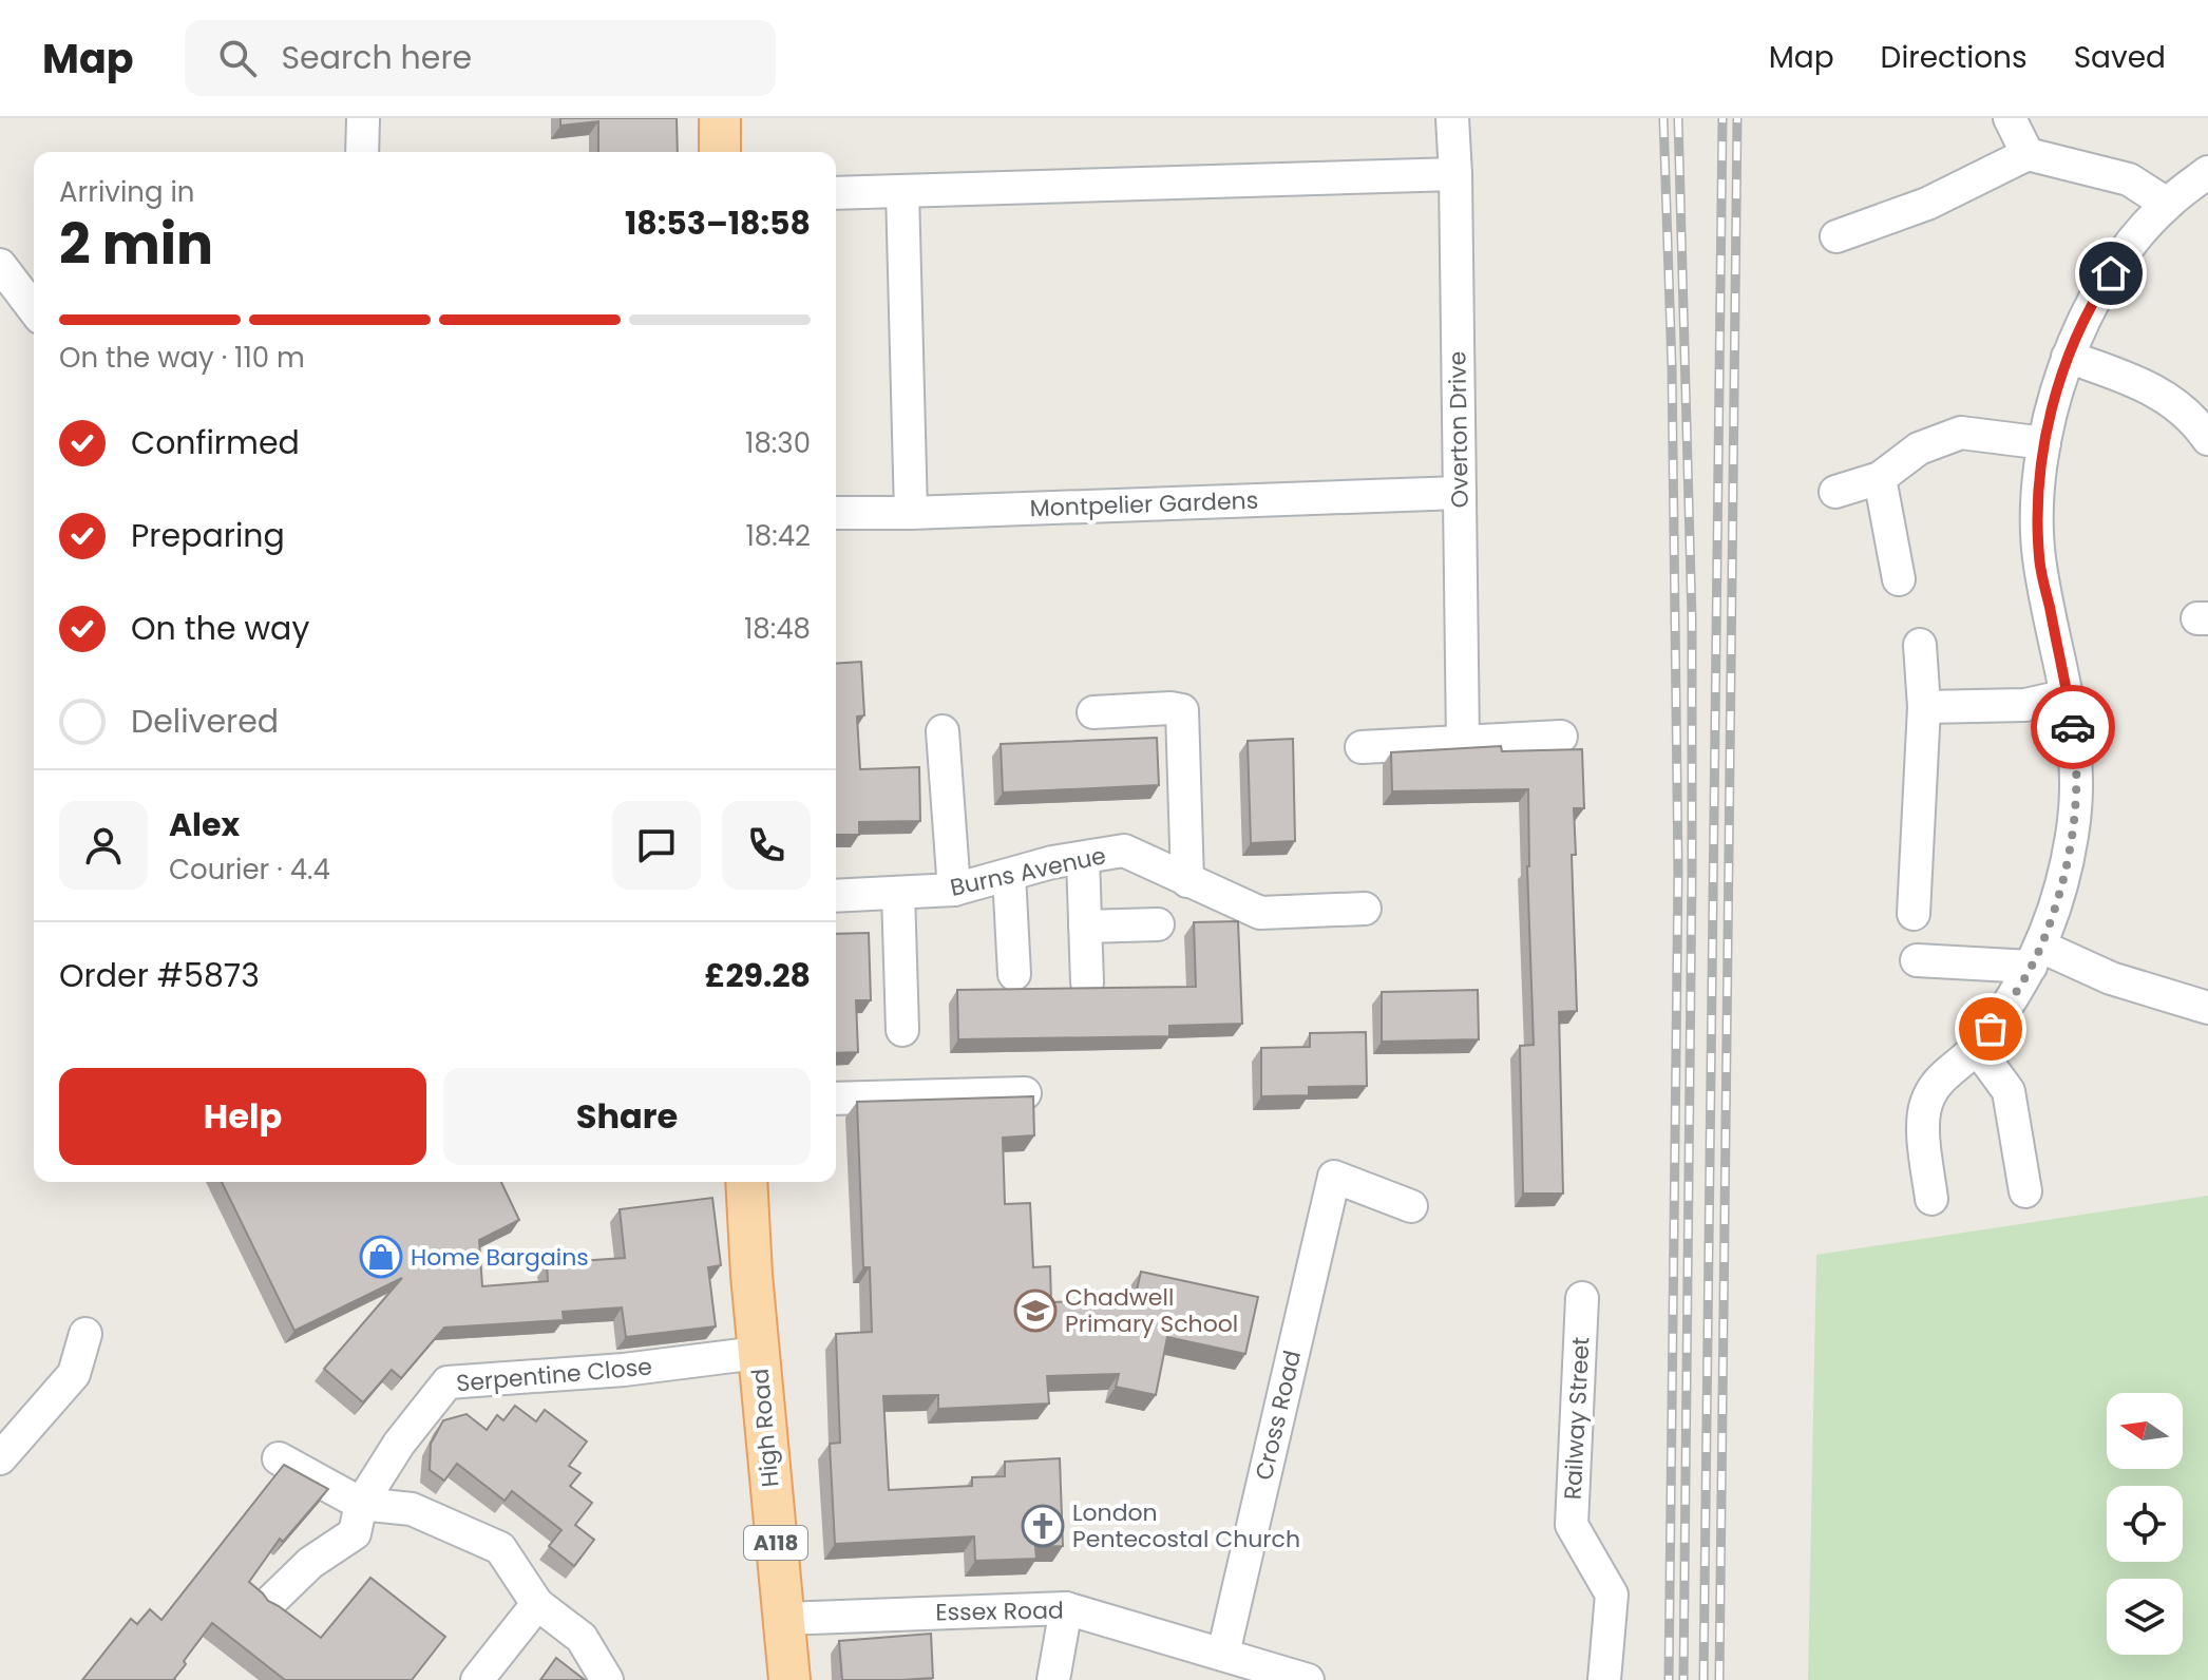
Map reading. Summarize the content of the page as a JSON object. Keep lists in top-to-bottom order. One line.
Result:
{"streets":{"main road":["High Road","A118"],"street":["Overton Drive","Montpelier Gardens","Burns Avenue","Serpentine Close","Cross Road","Railway Street","Essex Road"]},"crossings":[["Overton Drive","Montpelier Gardens"],["Serpentine Close","High Road"],["Cross Road","Essex Road"],["High Road","Essex Road"]],"places":{"shop":["Home Bargains"],"school or university":["Chadwell Primary School"],"church":["London Pentecostal Church"]},"north":"left","page":{"header":"Map","search":"Search here","nav":["Map","Directions","Saved"],"heading":["2 min","Arriving in","18:53–18:58"],"panel":["Alex","Courier · 4.4","Order #5873","£29.28"],"bar":"On the way · 110 m","list":[["Confirmed","18:30"],["Preparing","18:42"],["On the way","18:48"],"Delivered"],"buttons":["Help","Share"]}}
